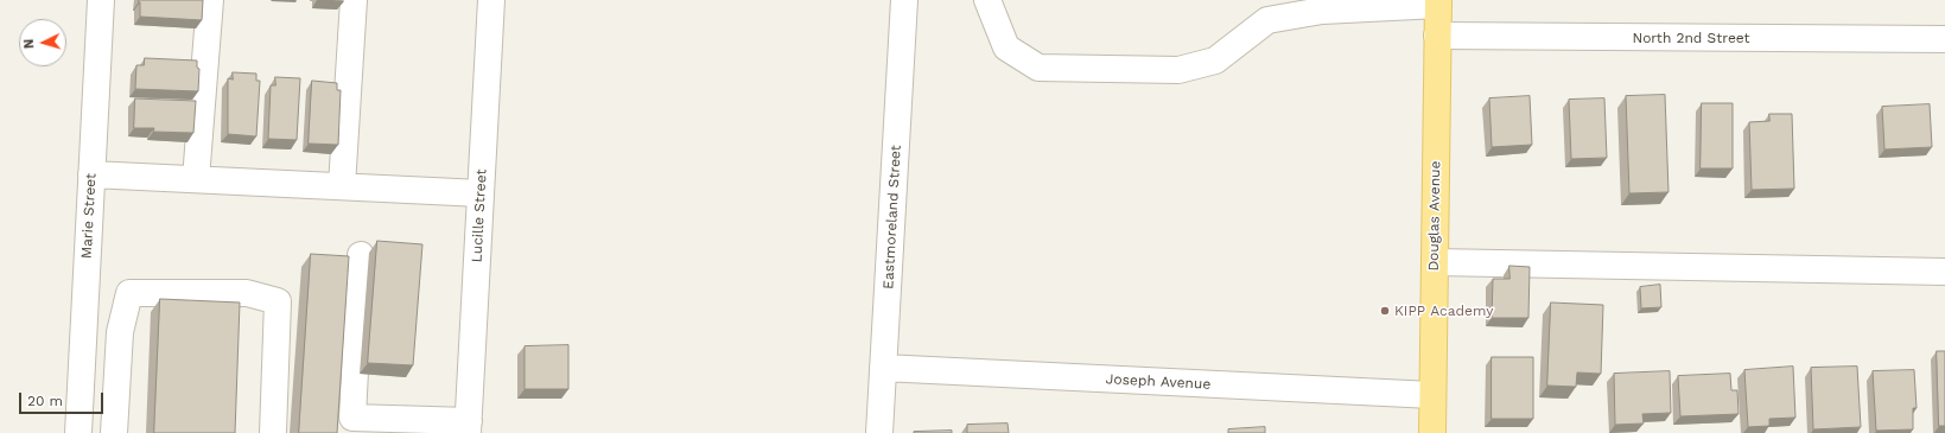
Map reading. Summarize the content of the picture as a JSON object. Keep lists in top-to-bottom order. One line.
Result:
{"streets":{"main road":["Douglas Avenue"],"street":["North 2nd Street","Marie Street","Lucille Street","Eastmoreland Street","Joseph Avenue"]},"crossings":[["North 2nd Street","Douglas Avenue"],["Douglas Avenue","Joseph Avenue"],["Eastmoreland Street","Joseph Avenue"]],"places":["KIPP Academy"],"scale_bar":"20 m","north":"left"}
